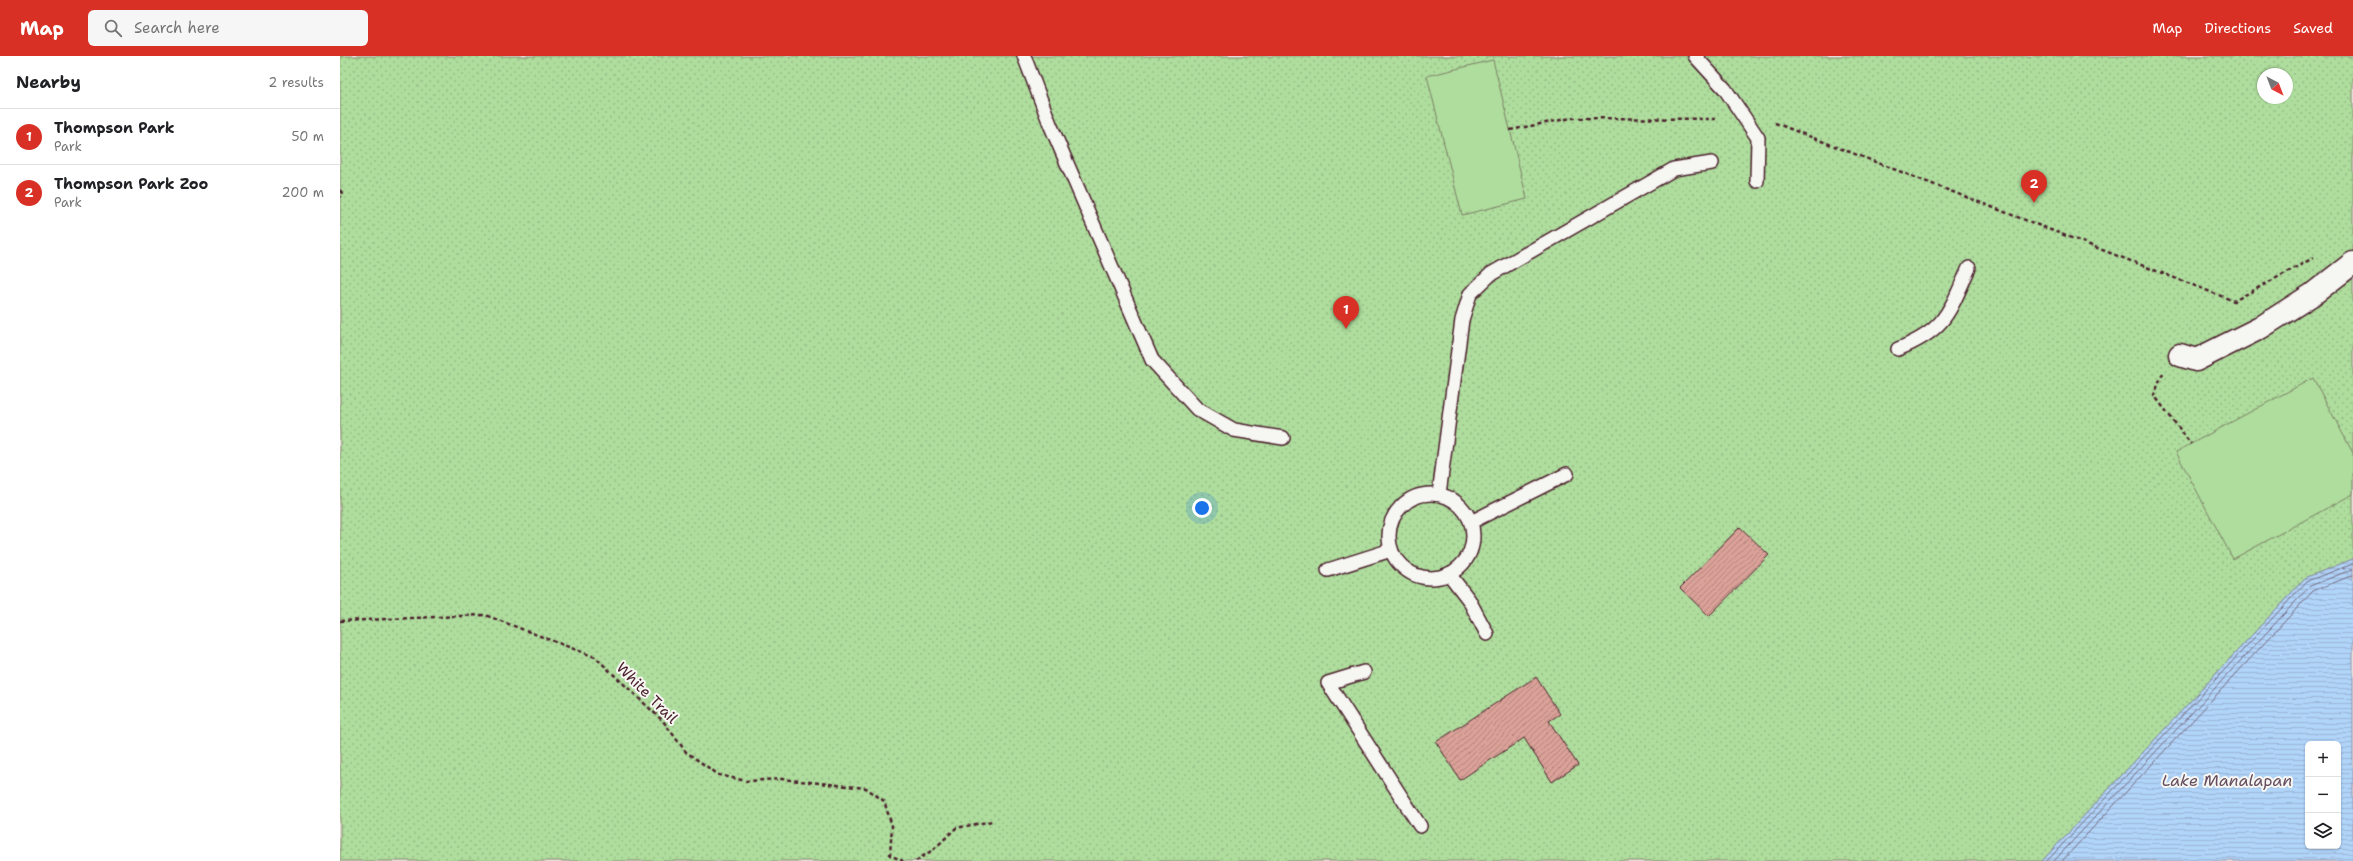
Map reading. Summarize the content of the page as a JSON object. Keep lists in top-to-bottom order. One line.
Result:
{"streets":{"path":["White Trail"]},"water":["Lake Manalapan"],"north":"bottom right","page":{"header":"Map","search":"Search here","nav":["Map","Directions","Saved"],"heading":["Nearby","2 results"],"list":[{"mark":"1","name":"Thompson Park","note":"Park","value":"50 m"},{"mark":"2","name":"Thompson Park Zoo","note":"Park","value":"200 m"}],"pins":["2","1"],"map_buttons":["+","−"]}}
